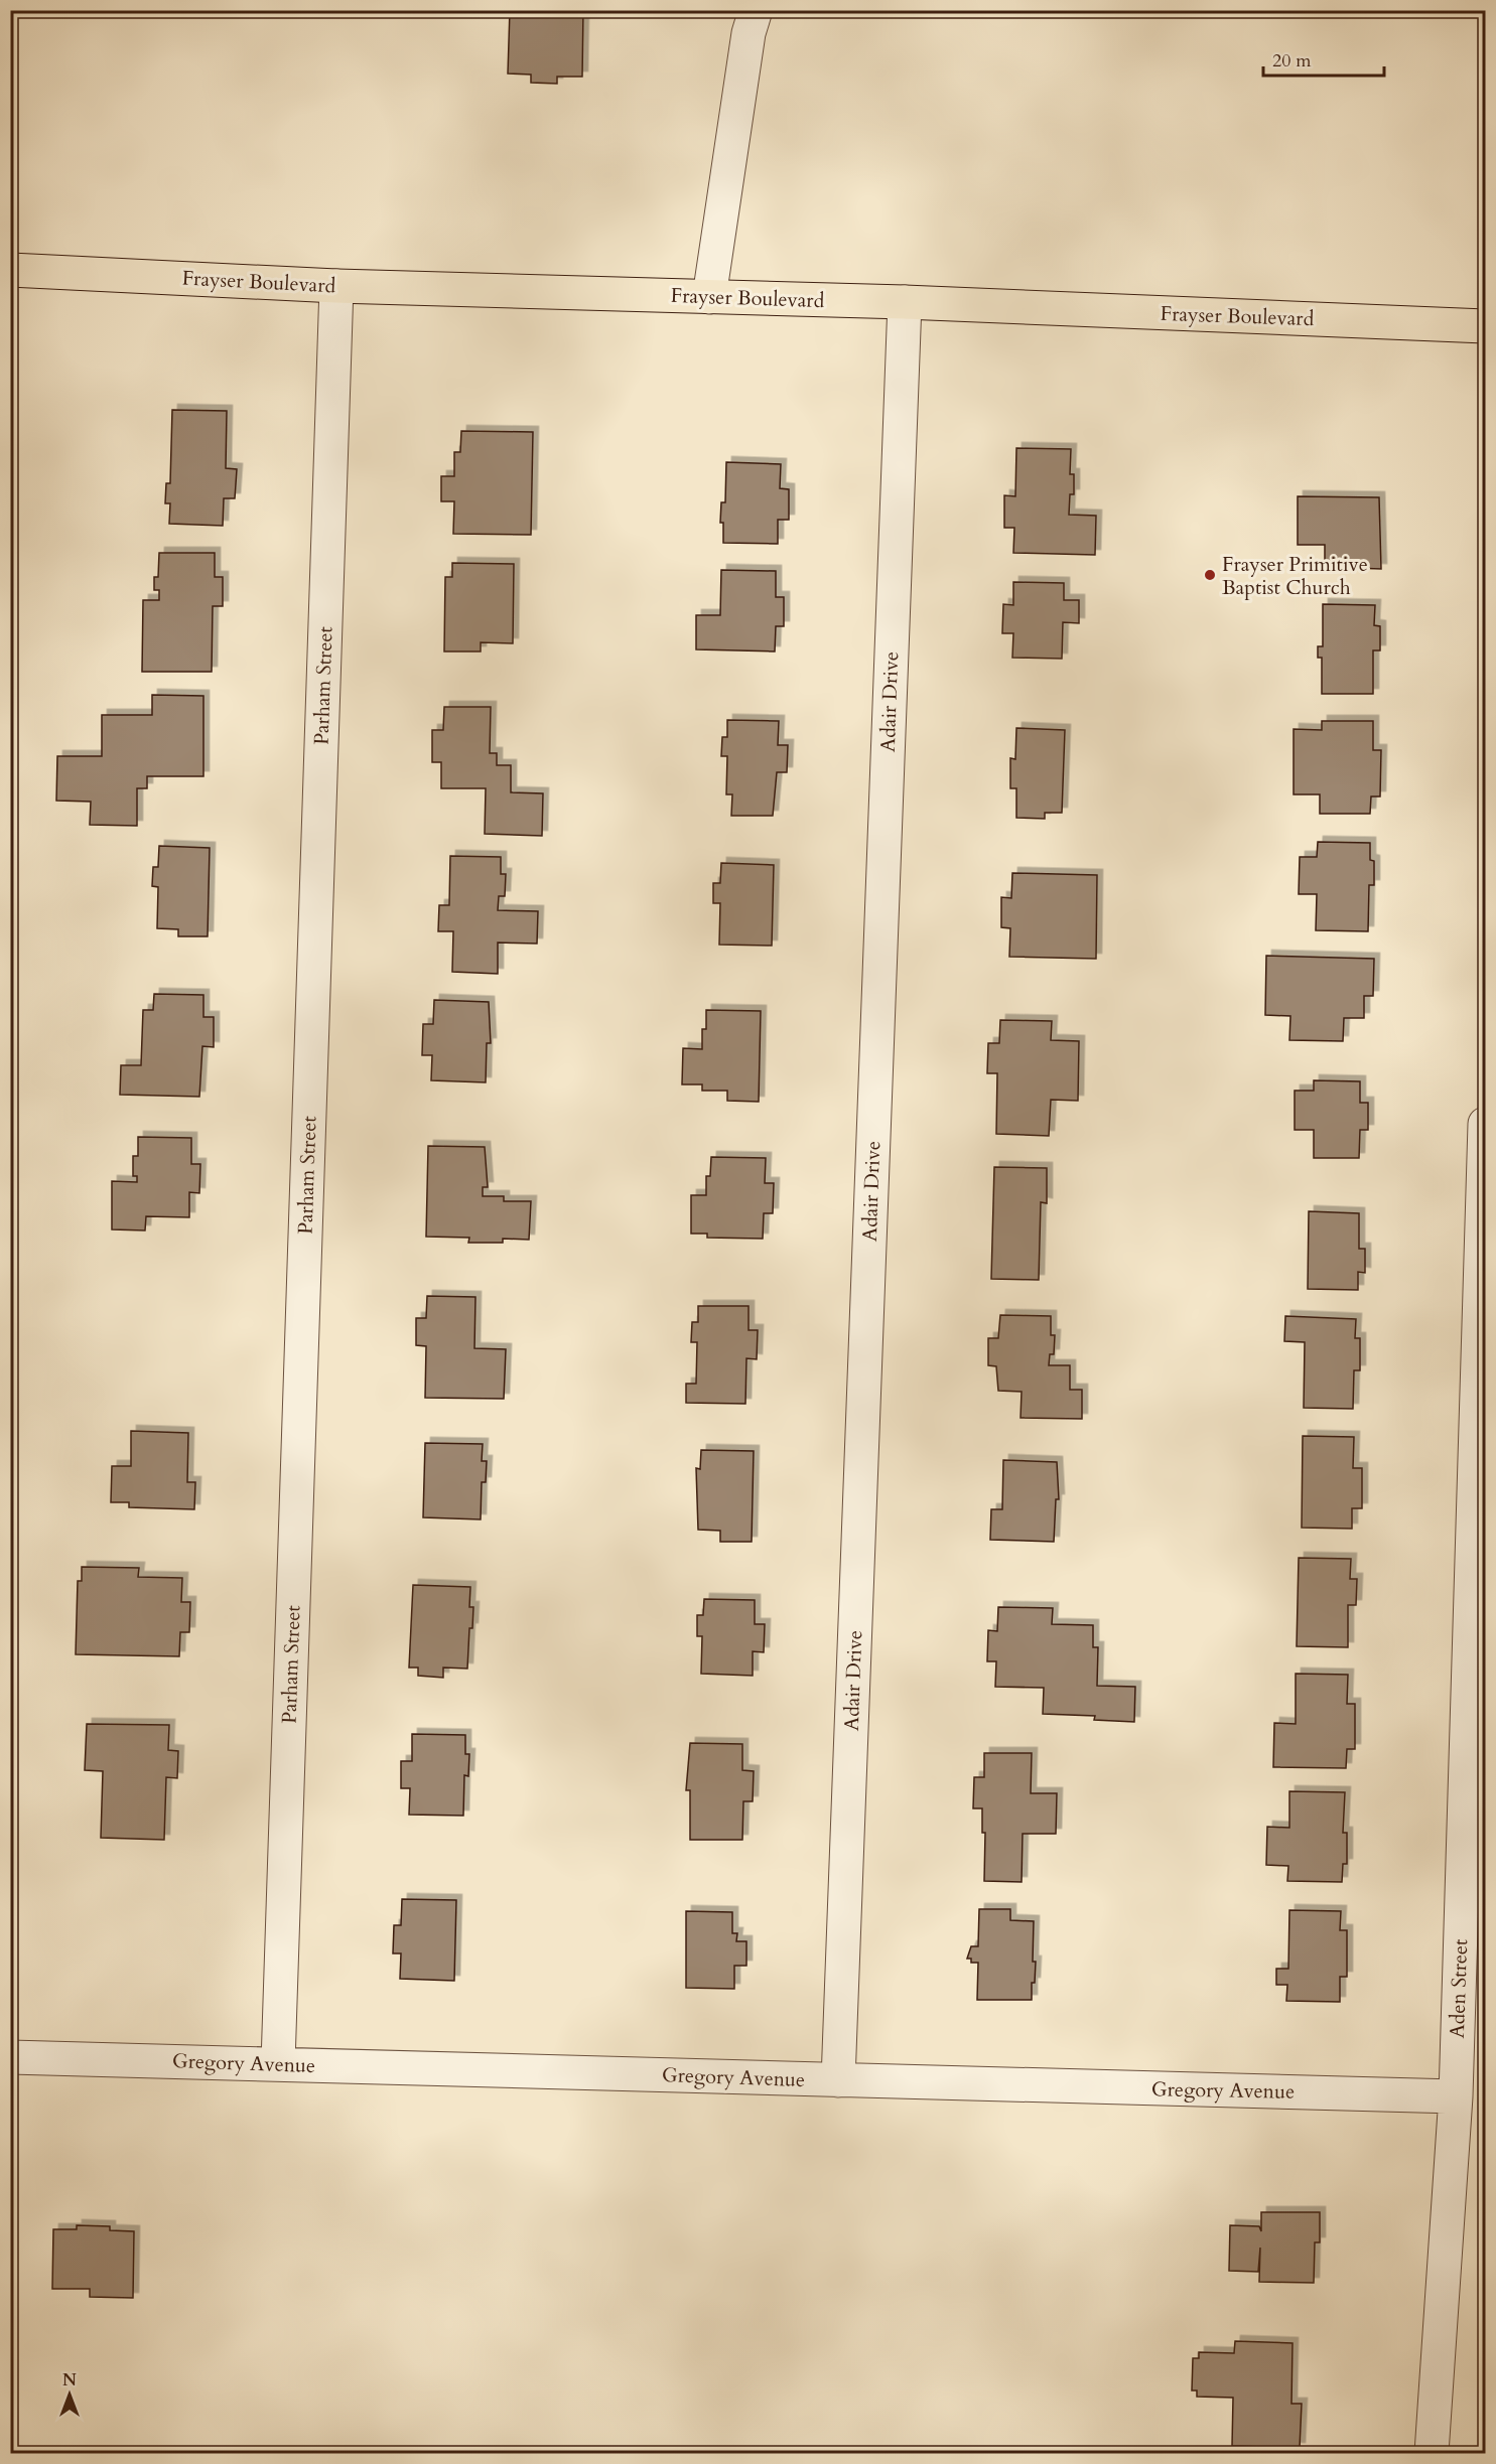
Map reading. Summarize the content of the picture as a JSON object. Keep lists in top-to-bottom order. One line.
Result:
{"streets":{"main road":["Frayser Boulevard"],"street":["Parham Street","Adair Drive","Aden Street","Gregory Avenue"]},"crossings":[["Frayser Boulevard","Parham Street"],["Frayser Boulevard","Adair Drive"],["Parham Street","Gregory Avenue"],["Adair Drive","Gregory Avenue"],["Aden Street","Gregory Avenue"]],"places":["Frayser Primitive Baptist Church"],"scale_bar":"20 m","north":"top"}
